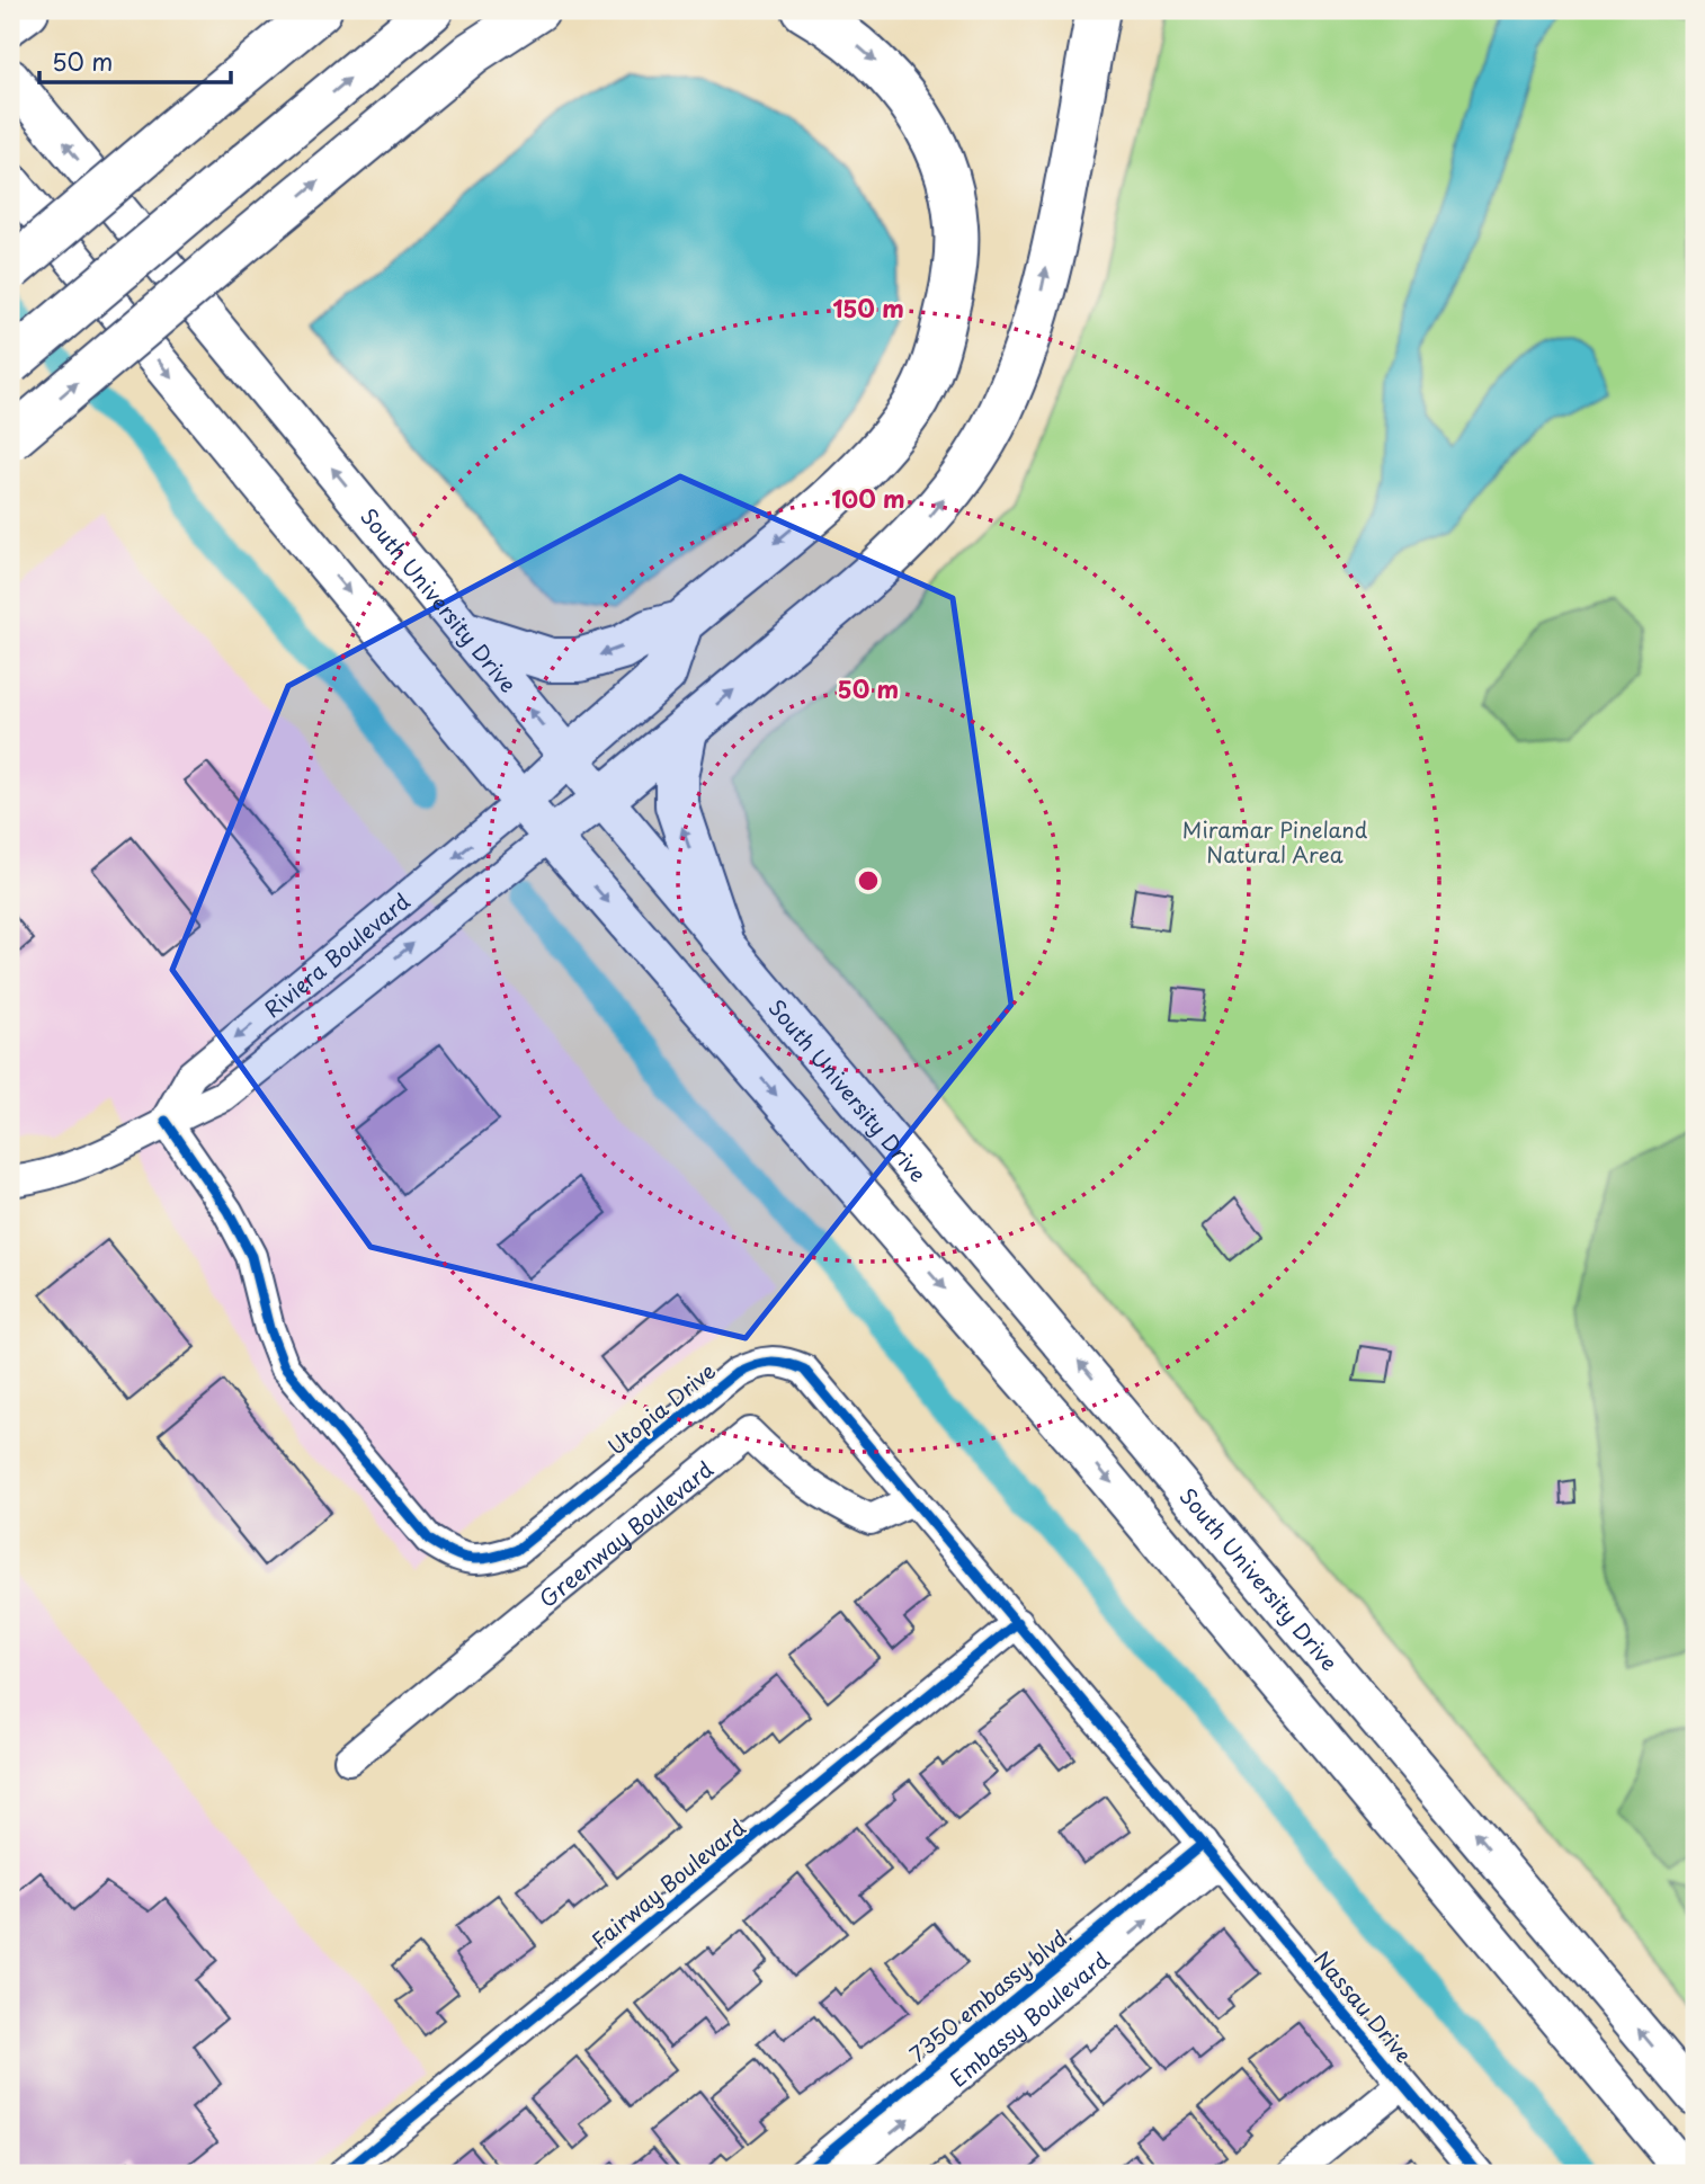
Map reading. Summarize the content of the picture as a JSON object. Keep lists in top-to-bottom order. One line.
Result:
{"streets":{"main road":["South University Drive"],"street":["Riviera Boulevard","Utopia Drive","Greenway Boulevard","Fairway Boulevard","7350 embassy blvd.","Nassau Drive","Embassy Boulevard"]},"crossings":[["Riviera Boulevard","Utopia Drive"],["Utopia Drive","Greenway Boulevard"],["Utopia Drive","Fairway Boulevard"],["Utopia Drive","7350 embassy blvd."],["Utopia Drive","Nassau Drive"],["Utopia Drive","Embassy Boulevard"],["7350 embassy blvd.","Nassau Drive"],["7350 embassy blvd.","Embassy Boulevard"],["Nassau Drive","Embassy Boulevard"]],"one_way":["Embassy Boulevard"],"parks":["Miramar Pineland Natural Area"],"scale_bar":"50 m","rings":["150 m","100 m","50 m"]}
